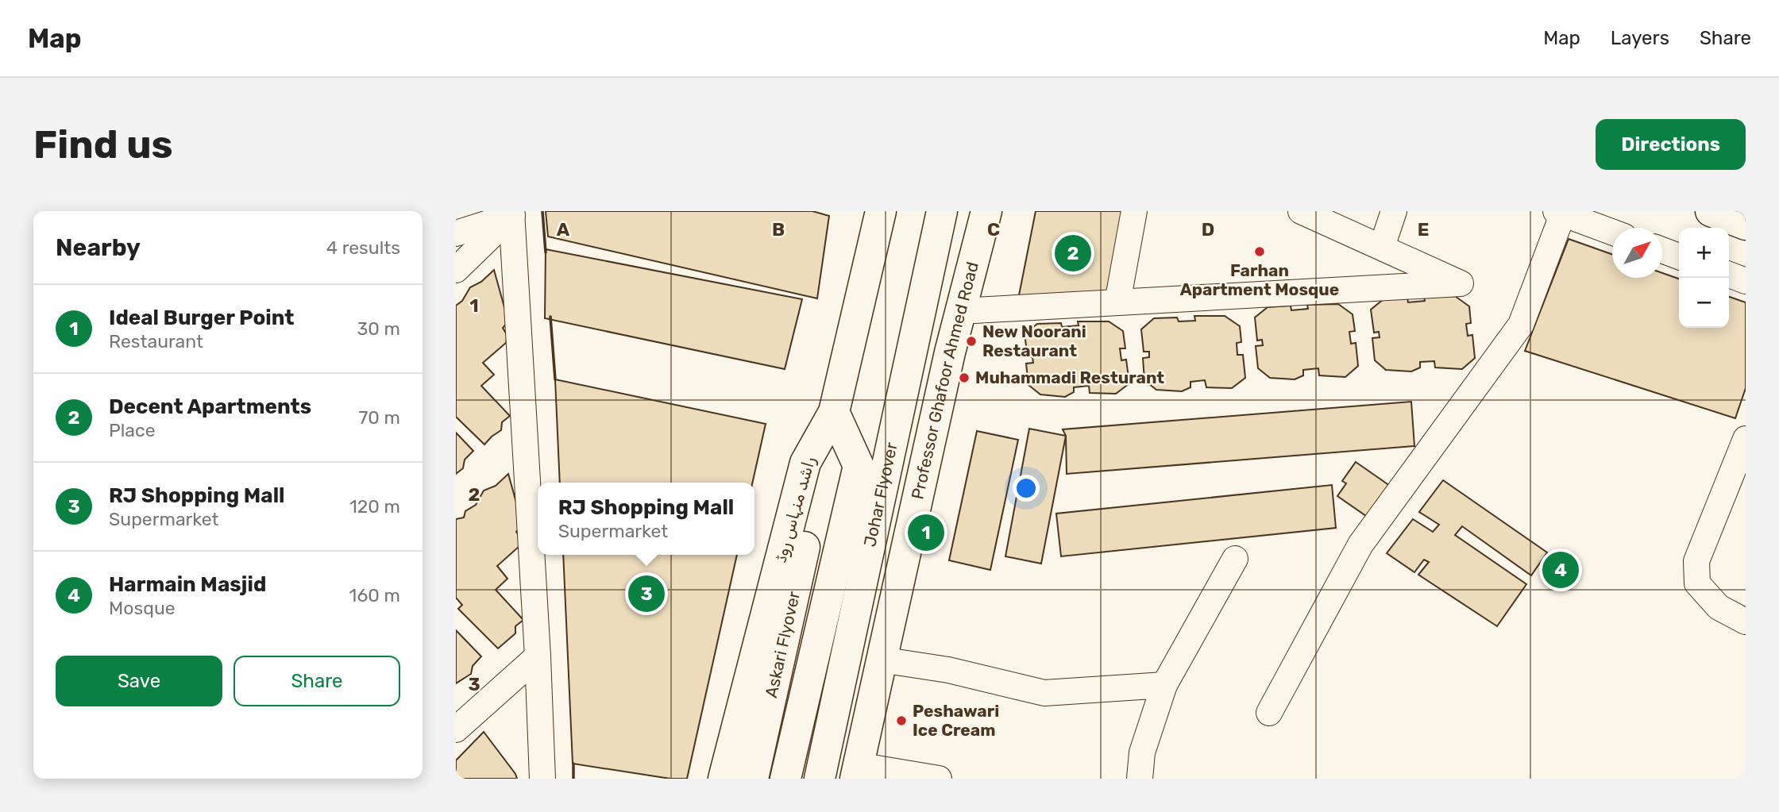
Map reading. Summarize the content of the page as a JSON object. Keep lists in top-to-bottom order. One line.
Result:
{"streets":{"main road":["Professor Ghafoor Ahmed Road","Johar Flyover","راشد منہاس روڈ","Askari Flyover"]},"crossings":[["راشد منہاس روڈ","Askari Flyover"]],"places":["Farhan Apartment Mosque","New Noorani Restaurant","Muhammadi Resturant","Peshawari Ice Cream"],"north":"top right","page":{"header":"Map","nav":["Map","Layers","Share"],"buttons":["Directions",["Save","Share"]],"title":"Find us","heading":["Nearby","4 results"],"map_buttons":["+","−"],"pins":["2","1","4","3"],"list":[{"mark":"1","name":"Ideal Burger Point","note":"Restaurant","value":"30 m"},{"mark":"2","name":"Decent Apartments","note":"Place","value":"70 m"},{"mark":"3","name":"RJ Shopping Mall","note":"Supermarket","value":"120 m"},{"mark":"4","name":"Harmain Masjid","note":"Mosque","value":"160 m"}],"popup":["RJ Shopping Mall","Supermarket"]},"grid":{"columns":["A","B","C","D","E"],"rows":["1","2","3"]}}
